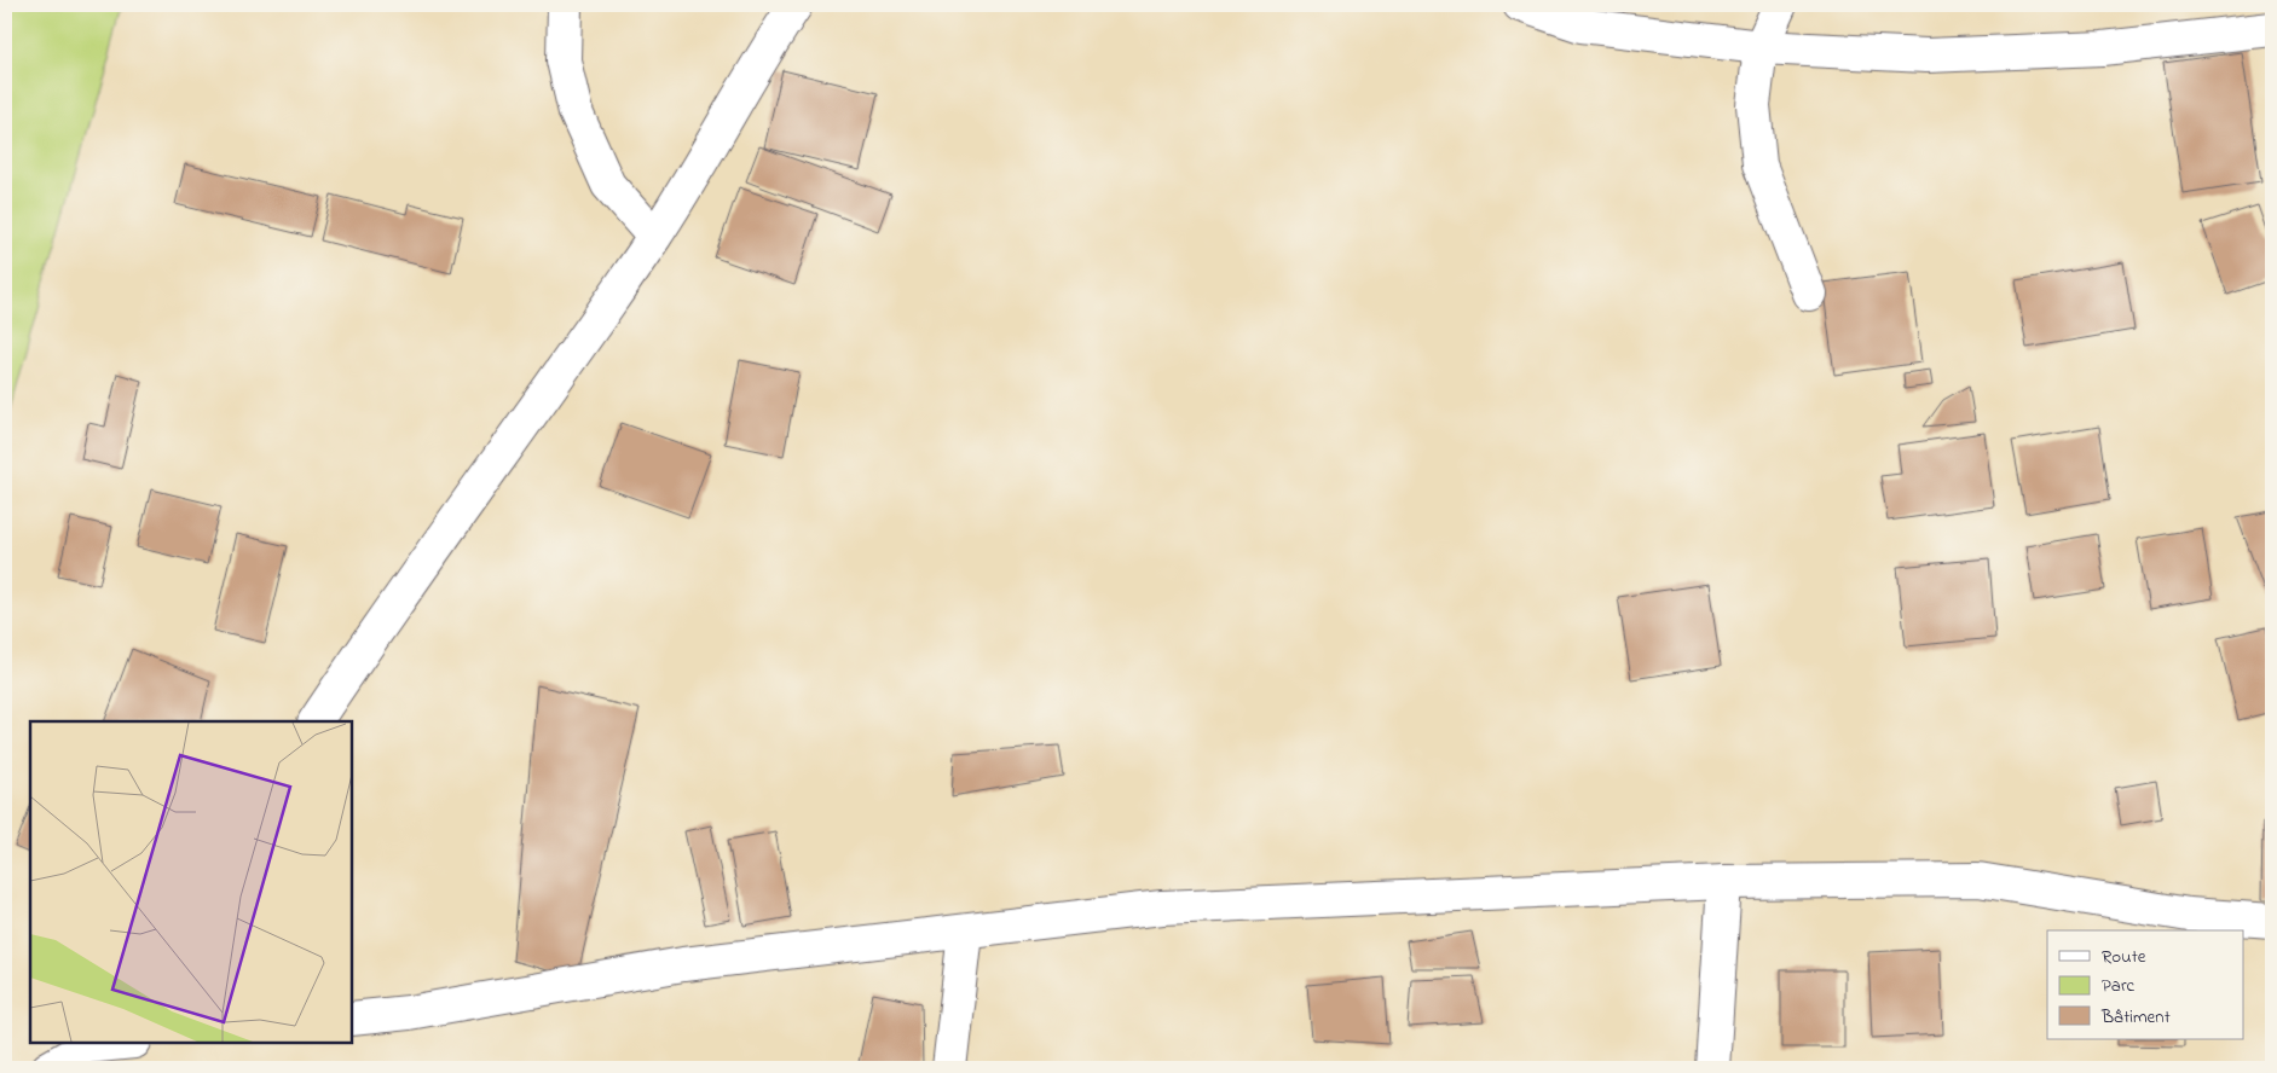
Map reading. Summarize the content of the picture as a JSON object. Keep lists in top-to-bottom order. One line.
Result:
{"legend":["Route","Parc","Bâtiment"]}
